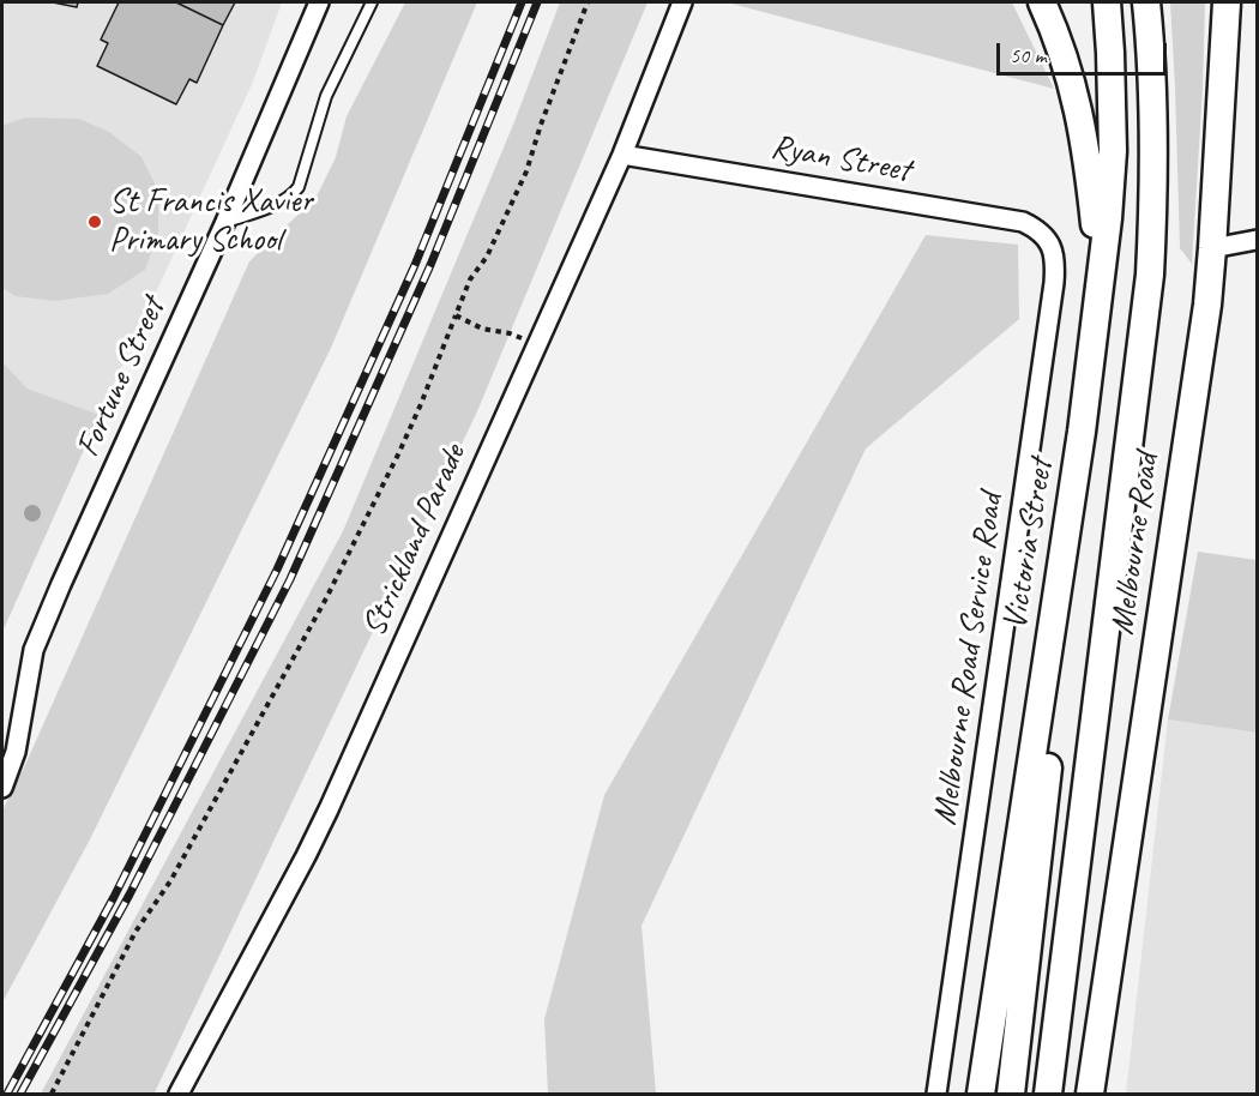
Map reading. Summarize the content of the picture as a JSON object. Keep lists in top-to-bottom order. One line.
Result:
{"streets":{"main road":["Victoria Street","Melbourne Road"],"street":["Ryan Street","Fortune Street","Strickland Parade","Melbourne Road Service Road"]},"crossings":[["Ryan Street","Strickland Parade"],["Ryan Street","Melbourne Road Service Road"]],"places":["St Francis Xavier Primary School"],"scale_bar":"50 m"}
